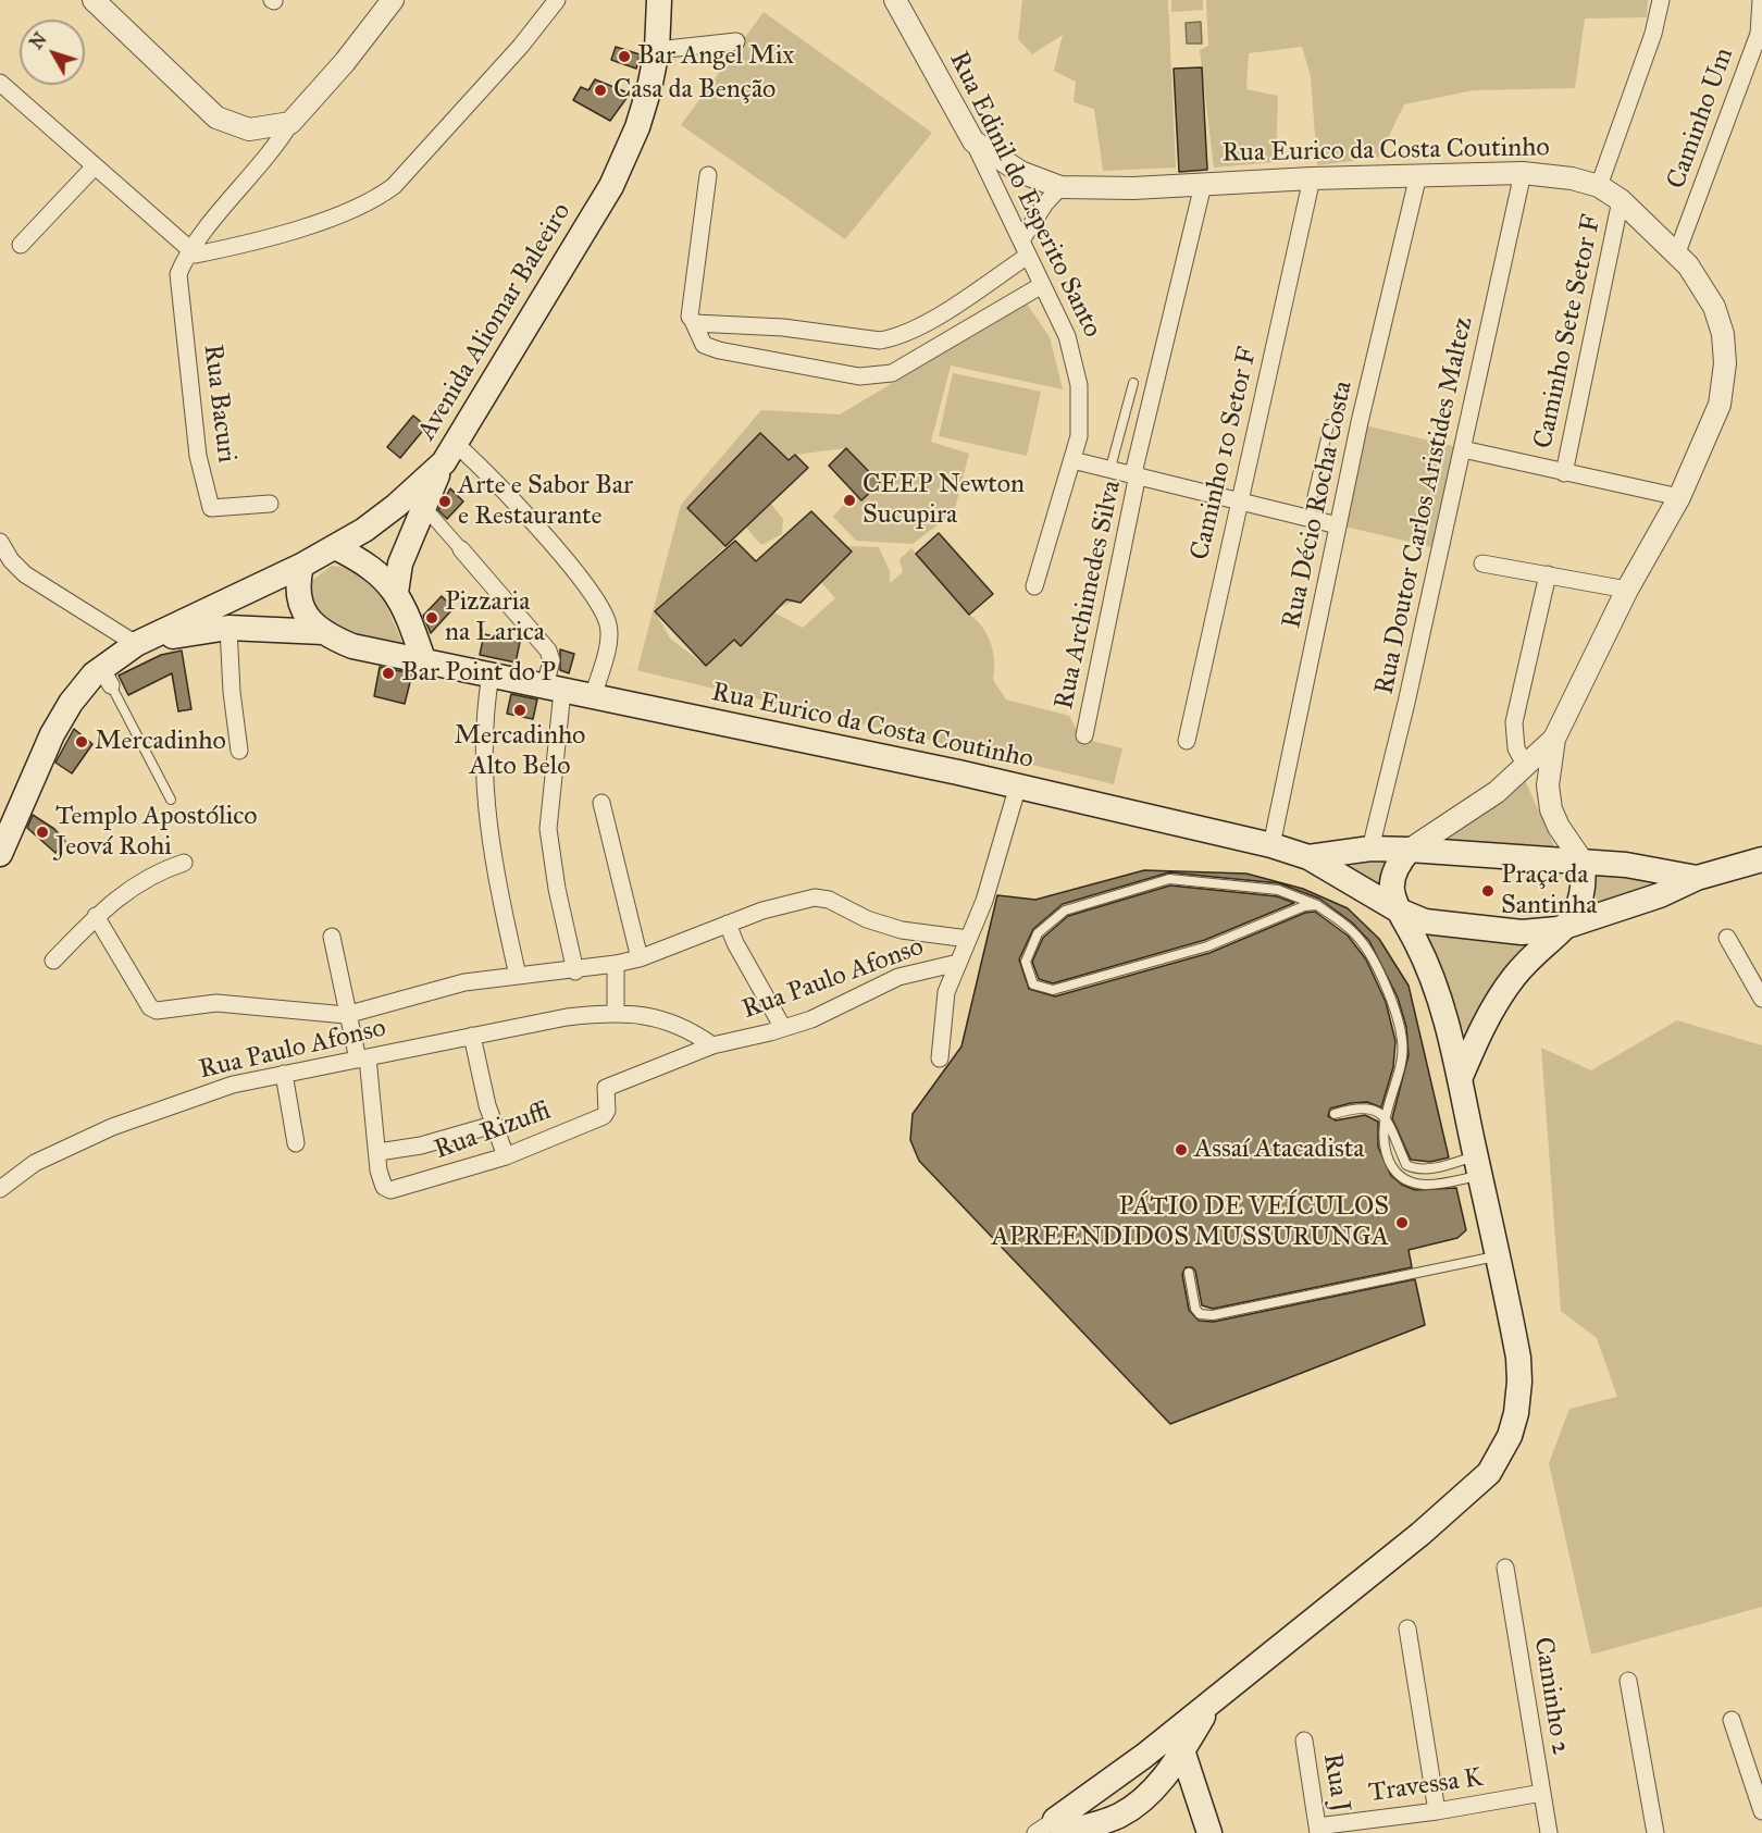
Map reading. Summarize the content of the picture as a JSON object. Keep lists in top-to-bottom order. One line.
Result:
{"streets":{"main road":["Rua Eurico da Costa Coutinho","Avenida Aliomar Baleeiro"],"street":["Caminho Um","Rua Edinil do Esperito Santo","Caminho Sete Setor F","Rua Bacuri","Caminho 10 Setor F","Rua Décio Rocha Costa","Rua Doutor Carlos Aristides Maltez","Rua Archimedes Silva","Rua Paulo Afonso","Rua Rizuffi","Caminho 2","Rua J","Travessa K"]},"crossings":[["Caminho Um","Rua Eurico da Costa Coutinho"],["Rua Eurico da Costa Coutinho","Rua Edinil do Esperito Santo"],["Rua Eurico da Costa Coutinho","Avenida Aliomar Baleeiro"],["Rua Eurico da Costa Coutinho","Caminho Sete Setor F"],["Rua Eurico da Costa Coutinho","Caminho 10 Setor F"],["Rua Eurico da Costa Coutinho","Rua Décio Rocha Costa"],["Rua Eurico da Costa Coutinho","Rua Doutor Carlos Aristides Maltez"],["Rua Eurico da Costa Coutinho","Rua Archimedes Silva"],["Caminho 10 Setor F","Rua Archimedes Silva"],["Rua Décio Rocha Costa","Rua Archimedes Silva"],["Rua Paulo Afonso","Rua Rizuffi"],["Caminho 2","Travessa K"],["Rua J","Travessa K"]],"places":["Bar Angel Mix","Casa da Benção","CEEP Newton Sucupira","Arte e Sabor Bar e Restaurante","Pizzaria na Larica","Bar Point do P","Mercadinho Alto Belo","Mercadinho","Templo Apostólico Jeová Rohi","Praça da Santinha","Assaí Atacadista","PÁTIO DE VEÍCULOS APREENDIDOS MUSSURUNGA"],"north":"top left"}
